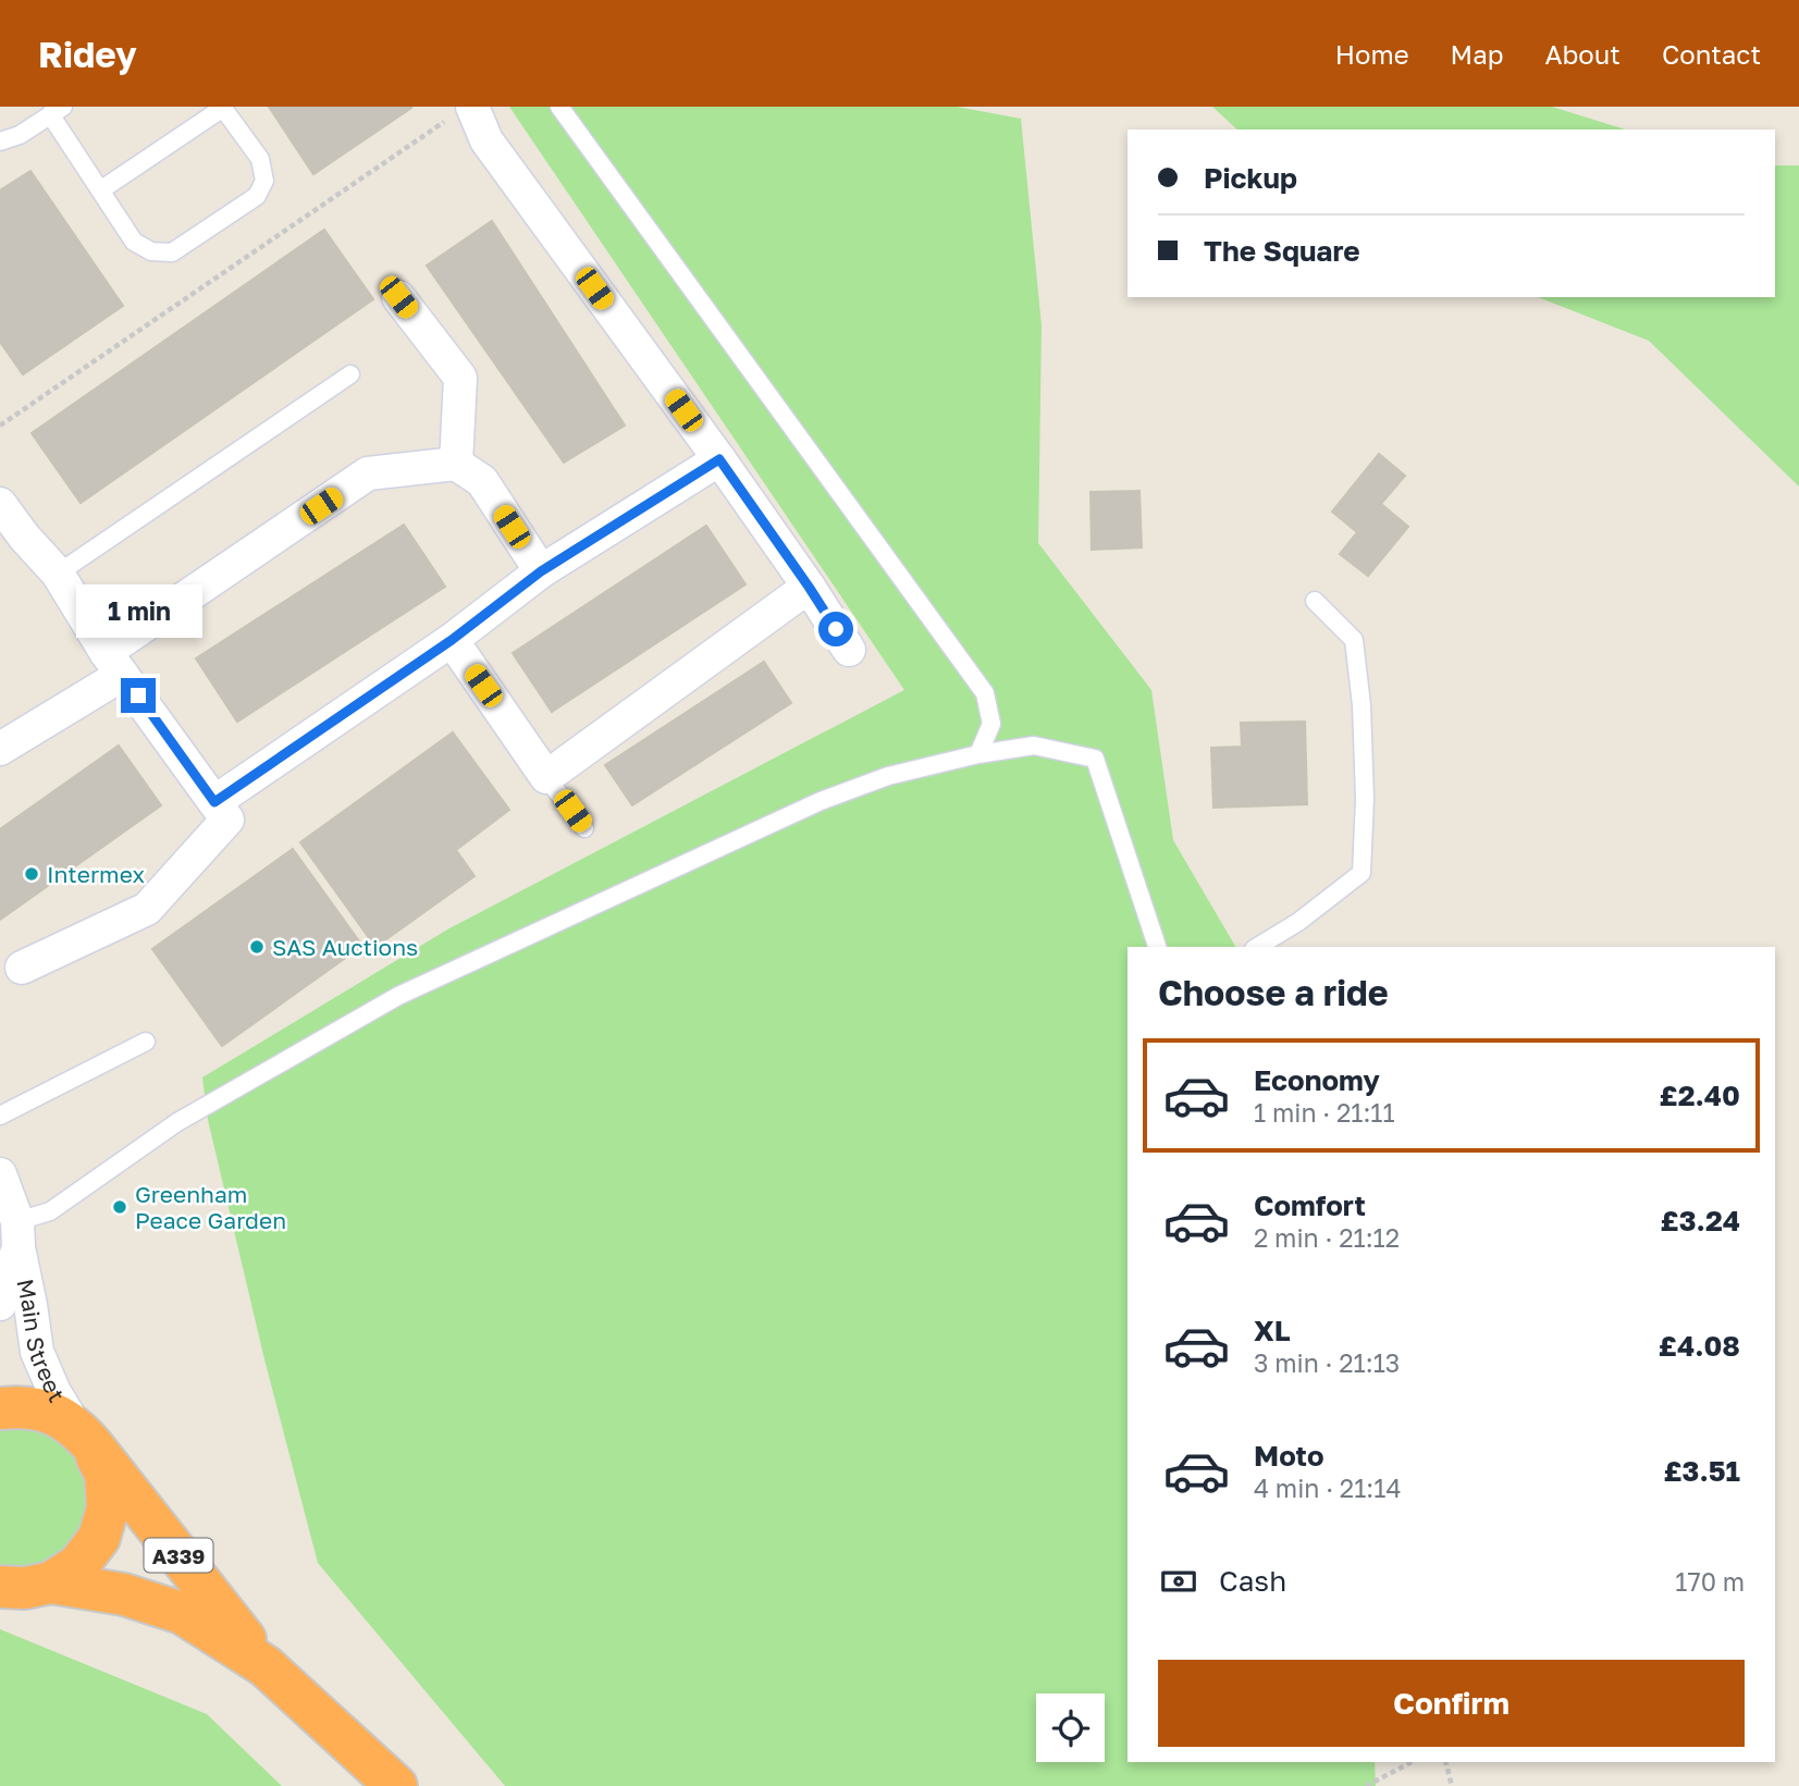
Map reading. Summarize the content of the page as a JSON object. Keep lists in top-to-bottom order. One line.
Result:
{"streets":{"highway":["A339"],"street":["Main Street"]},"crossings":[["Main Street","A339"]],"places":["Intermex","SAS Auctions","Greenham Peace Garden"],"page":{"header":"Ridey","nav":["Home","Map","About","Contact"],"banner":["Pickup","The Square"],"bubble":"1 min","heading":"Choose a ride","list":[{"name":"Economy","note":"1 min · 21:11","value":"£2.40"},{"name":"Comfort","note":"2 min · 21:12","value":"£3.24"},{"name":"XL","note":"3 min · 21:13","value":"£4.08"},{"name":"Moto","note":"4 min · 21:14","value":"£3.51"}],"pay":["Cash","170 m"],"buttons":"Confirm"}}
